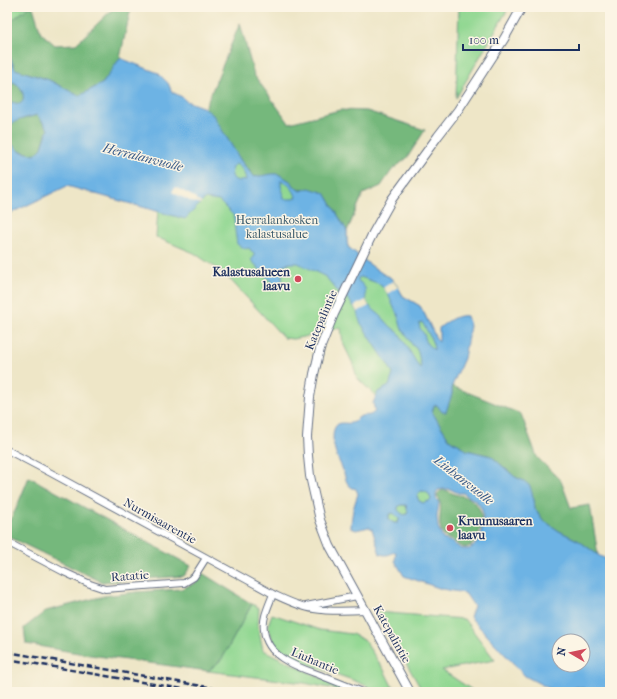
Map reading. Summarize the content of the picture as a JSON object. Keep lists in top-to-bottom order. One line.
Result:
{"streets":{"street":["Katepalintie","Nurmisaarentie","Ratatie","Liuhantie"]},"crossings":[["Katepalintie","Nurmisaarentie"],["Nurmisaarentie","Ratatie"],["Nurmisaarentie","Liuhantie"]],"water":["Herralanvuolle","Liuhanvuolle"],"parks":["Herralankosken kalastusalue"],"places":["Kalastusalueen laavu","Kruunusaaren laavu"],"scale_bar":"100 m","north":"left"}
